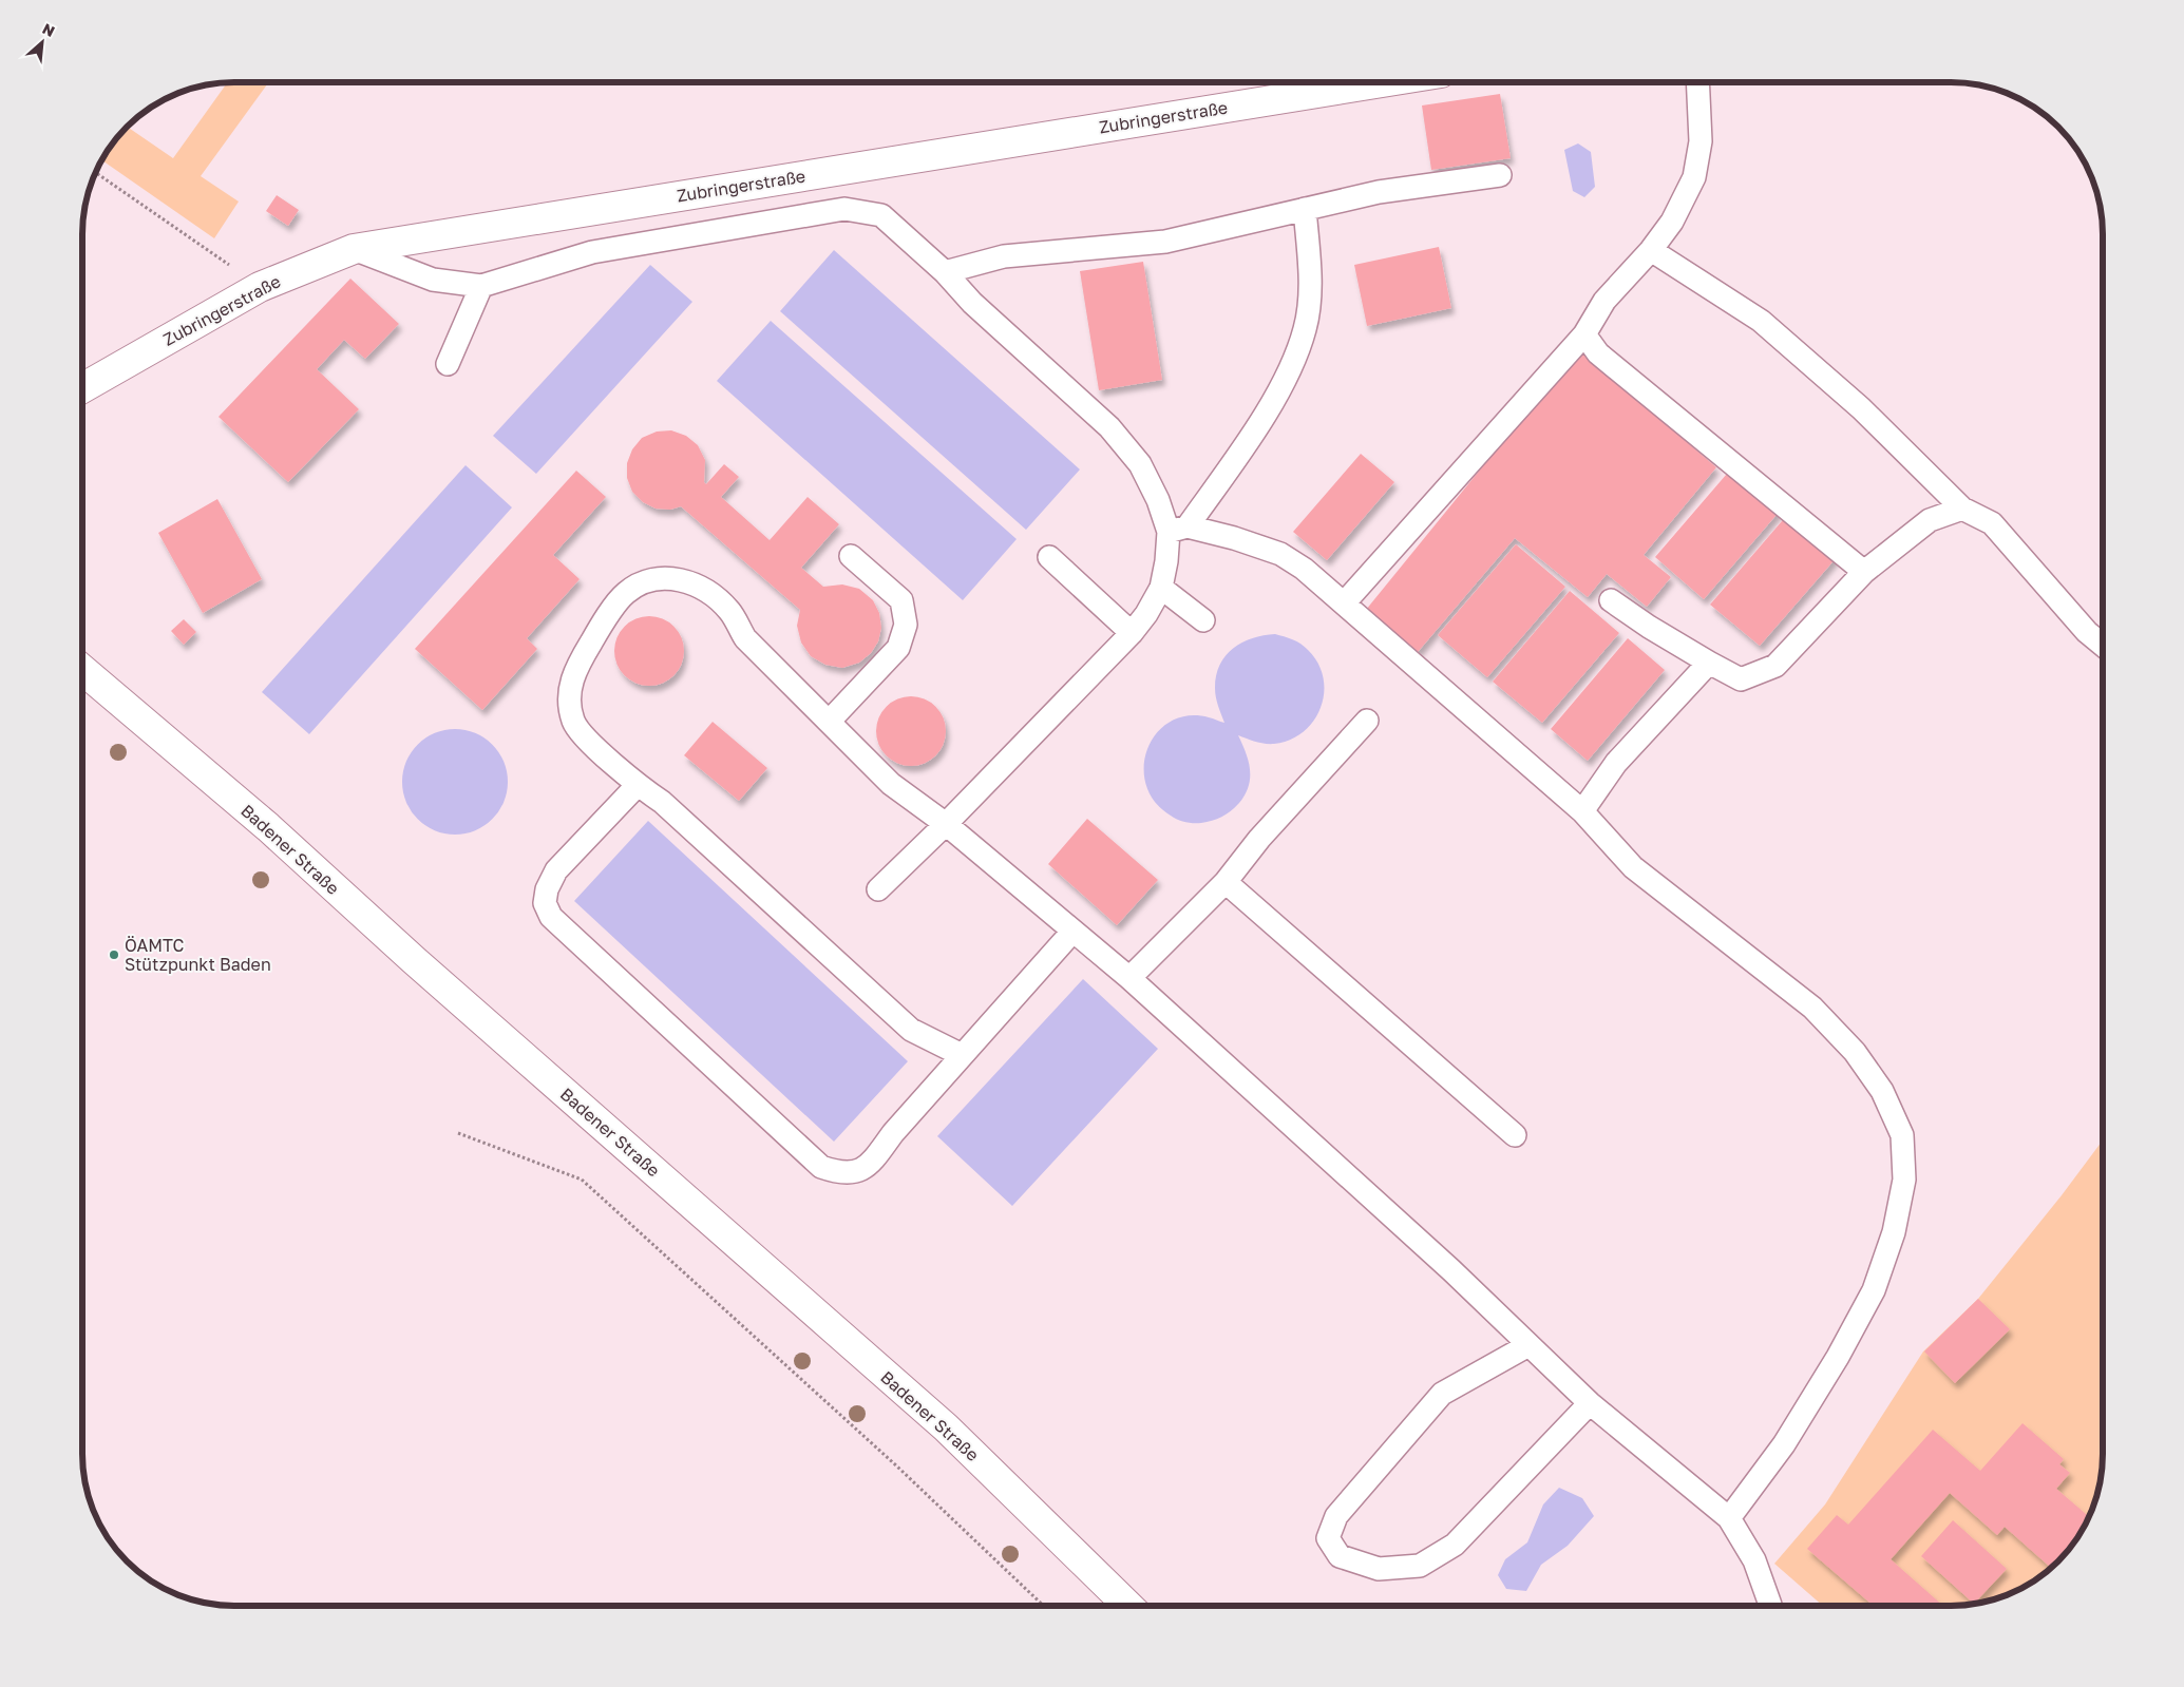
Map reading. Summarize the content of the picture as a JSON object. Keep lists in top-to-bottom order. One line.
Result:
{"streets":{"street":["Zubringerstraße","Badener Straße"]},"places":["ÖAMTC Stützpunkt Baden"],"north":"top right"}
